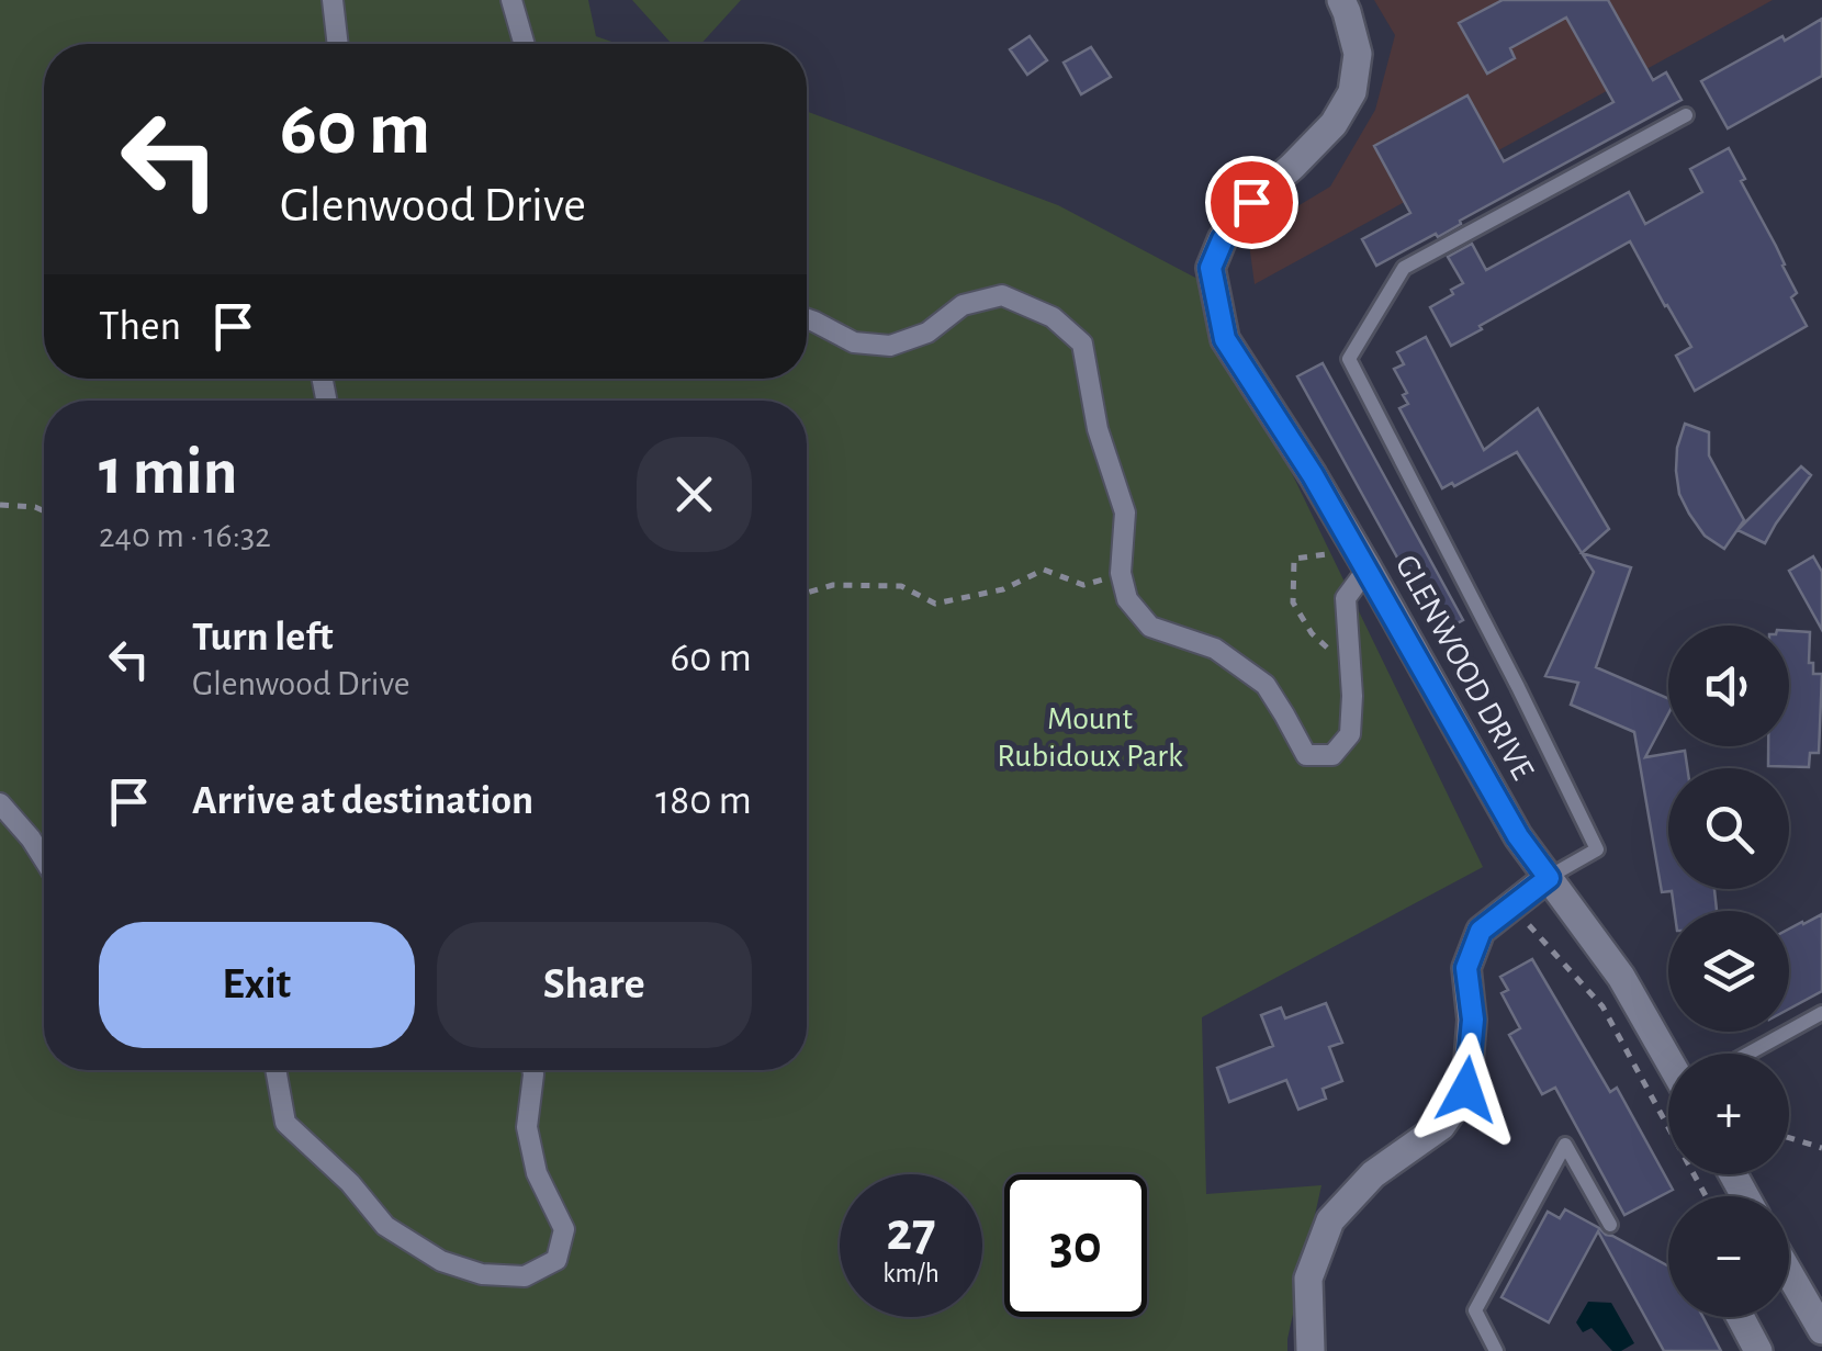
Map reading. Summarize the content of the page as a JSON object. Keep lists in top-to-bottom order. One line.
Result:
{"streets":{"street":["GLENWOOD DRIVE"]},"parks":["Mount Rubidoux Park"],"page":{"turn":["60 m","Glenwood Drive"],"then":"Then","heading":["1 min","240 m · 16:32"],"list":[{"name":"Turn left","note":"Glenwood Drive","value":"60 m"},{"name":"Arrive at destination","value":"180 m"}],"map_buttons":["+","−"],"buttons":["Exit","Share"],"speed":"27 km/h","limit":"30"}}
